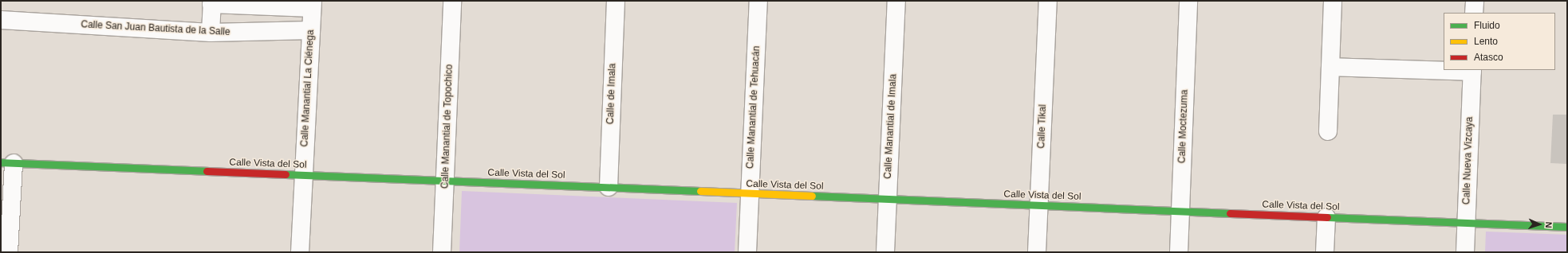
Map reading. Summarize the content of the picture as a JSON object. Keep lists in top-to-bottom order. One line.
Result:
{"streets":{"street":["Calle San Juan Bautista de la Salle","Calle Manantial La Ciénega","Calle de Imala","Calle Manantial de Tehuacán","Calle Manantial de Topochico","Calle Manantial de Imala","Calle Tikal","Calle Moctezuma","Calle Nueva Vizcaya","Calle Vista del Sol"]},"crossings":[["Calle San Juan Bautista de la Salle","Calle Manantial La Ciénega"],["Calle Manantial La Ciénega","Calle Vista del Sol"],["Calle de Imala","Calle Vista del Sol"],["Calle Manantial de Tehuacán","Calle Vista del Sol"],["Calle Manantial de Topochico","Calle Vista del Sol"],["Calle Manantial de Imala","Calle Vista del Sol"],["Calle Tikal","Calle Vista del Sol"],["Calle Moctezuma","Calle Vista del Sol"],["Calle Nueva Vizcaya","Calle Vista del Sol"]],"legend":["Fluido","Lento","Atasco"],"north":"right"}
